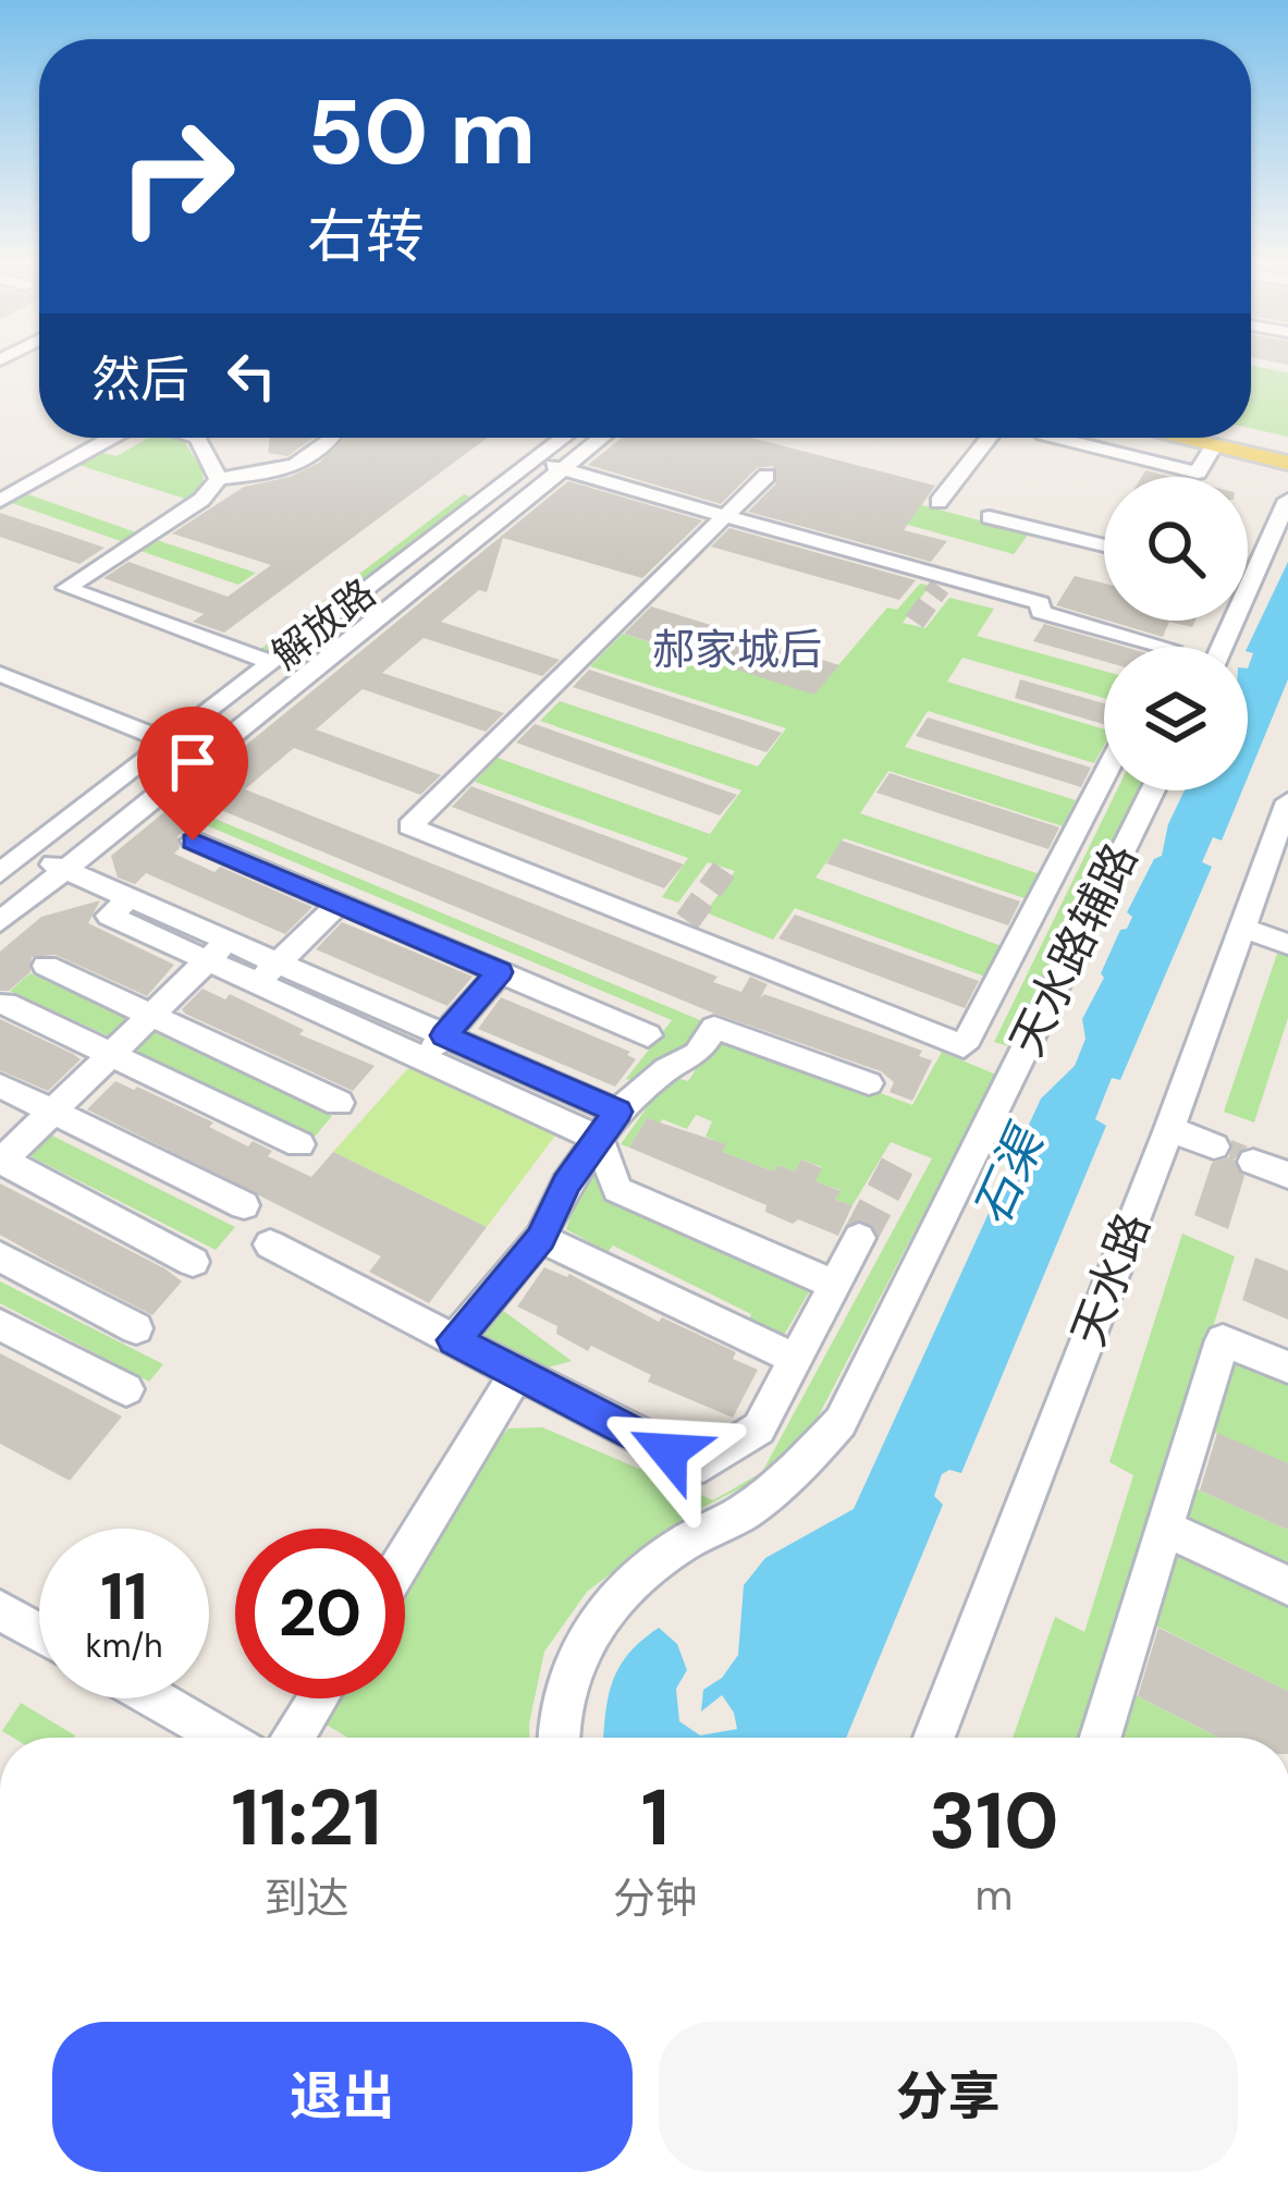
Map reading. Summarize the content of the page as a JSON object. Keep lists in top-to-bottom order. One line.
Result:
{"streets":{"street":["解放路","天水路辅路","天水路"]},"districts":["郝家城后"],"water":["石渠"],"page":{"turn":["50 m","右转"],"then":"然后","speed":"11 km/h","limit":"20","eta":["11:21","到达","1","分钟","310","m"],"buttons":["退出","分享"]}}
